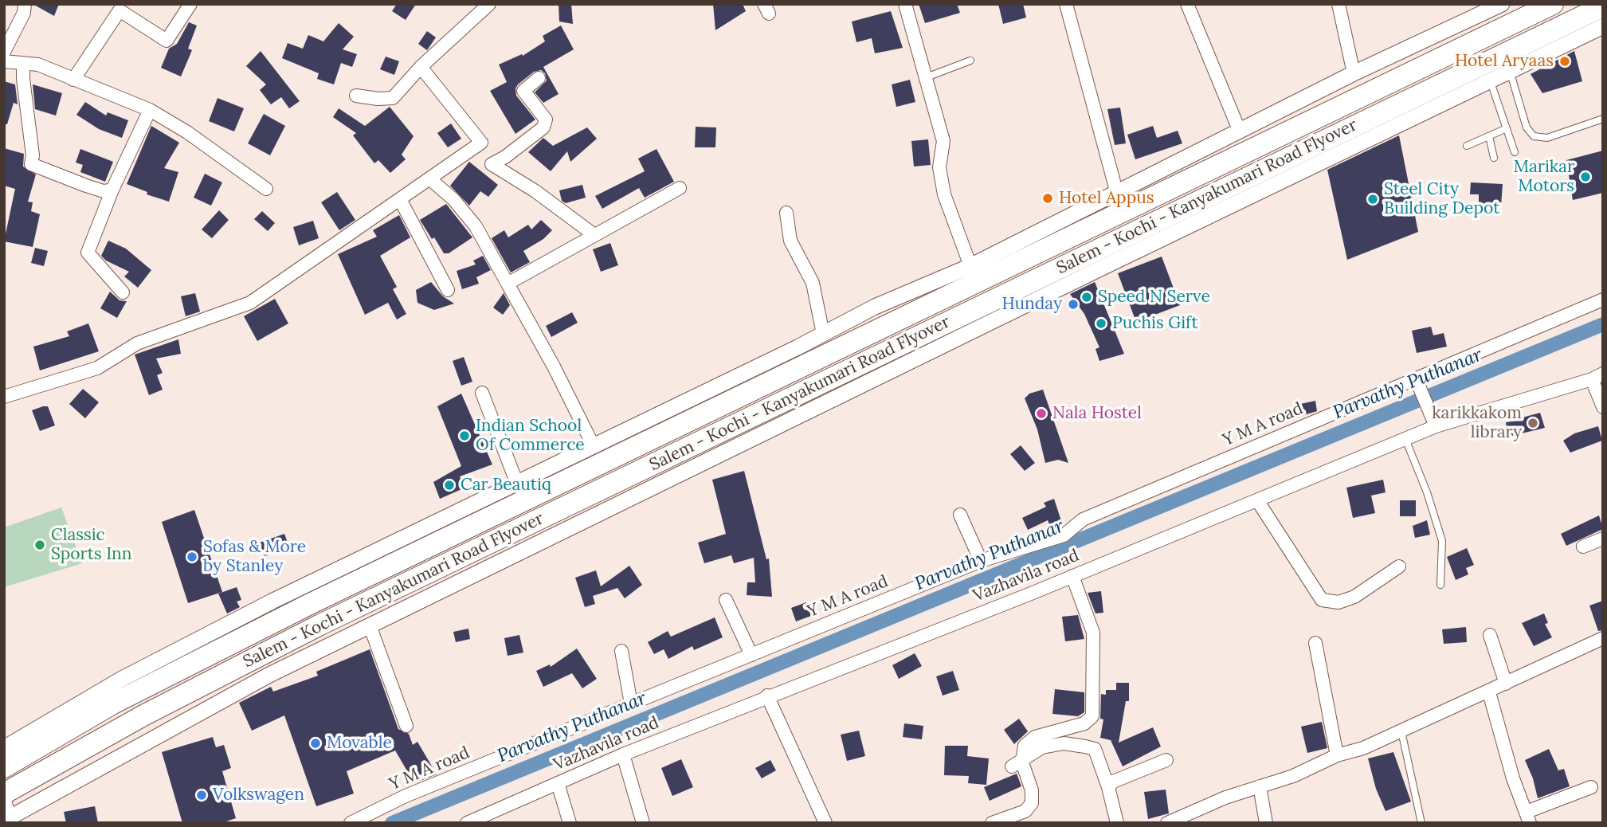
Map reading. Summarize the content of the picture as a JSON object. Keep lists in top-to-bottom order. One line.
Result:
{"streets":{"highway":["Salem - Kochi - Kanyakumari Road Flyover"],"street":["Y M A road","Vazhavila road"]},"water":["Parvathy Puthanar"],"places":["Hotel Aryaas","Marikar Motors","Hotel Appus","Steel City Building Depot","Speed N Serve","Hunday","Puchis Gift","Nala Hostel","karikkakom library","Indian School Of Commerce","Car Beautiq","Classic Sports Inn","Sofas & More by Stanley","Movable","Volkswagen"]}
